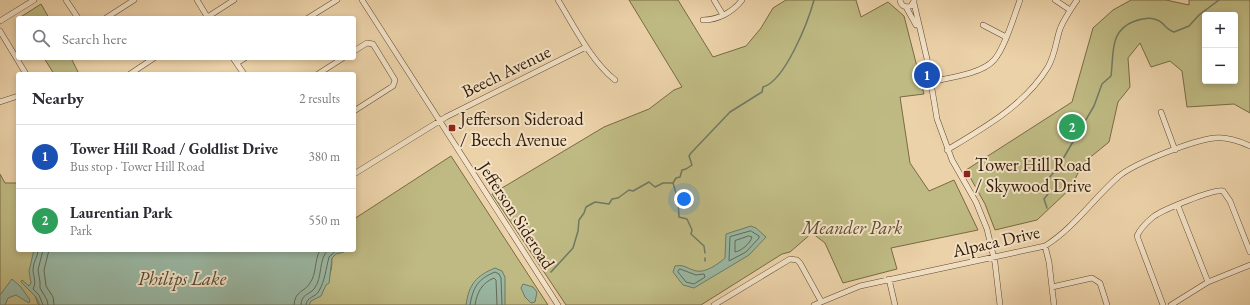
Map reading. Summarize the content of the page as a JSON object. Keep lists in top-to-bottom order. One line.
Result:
{"streets":{"street":["Beech Avenue","Jefferson Sideroad","Alpaca Drive"]},"crossings":[["Beech Avenue","Jefferson Sideroad"]],"water":["Philips Lake"],"parks":["Meander Park"],"places":{"transit":["Jefferson Sideroad / Beech Avenue","Tower Hill Road / Skywood Drive"]},"page":{"map_buttons":["+","−"],"search":"Search here","pins":["1","2"],"heading":["Nearby","2 results"],"list":[{"mark":"1","name":"Tower Hill Road / Goldlist Drive","note":"Bus stop · Tower Hill Road","value":"380 m"},{"mark":"2","name":"Laurentian Park","note":"Park","value":"550 m"}]}}
